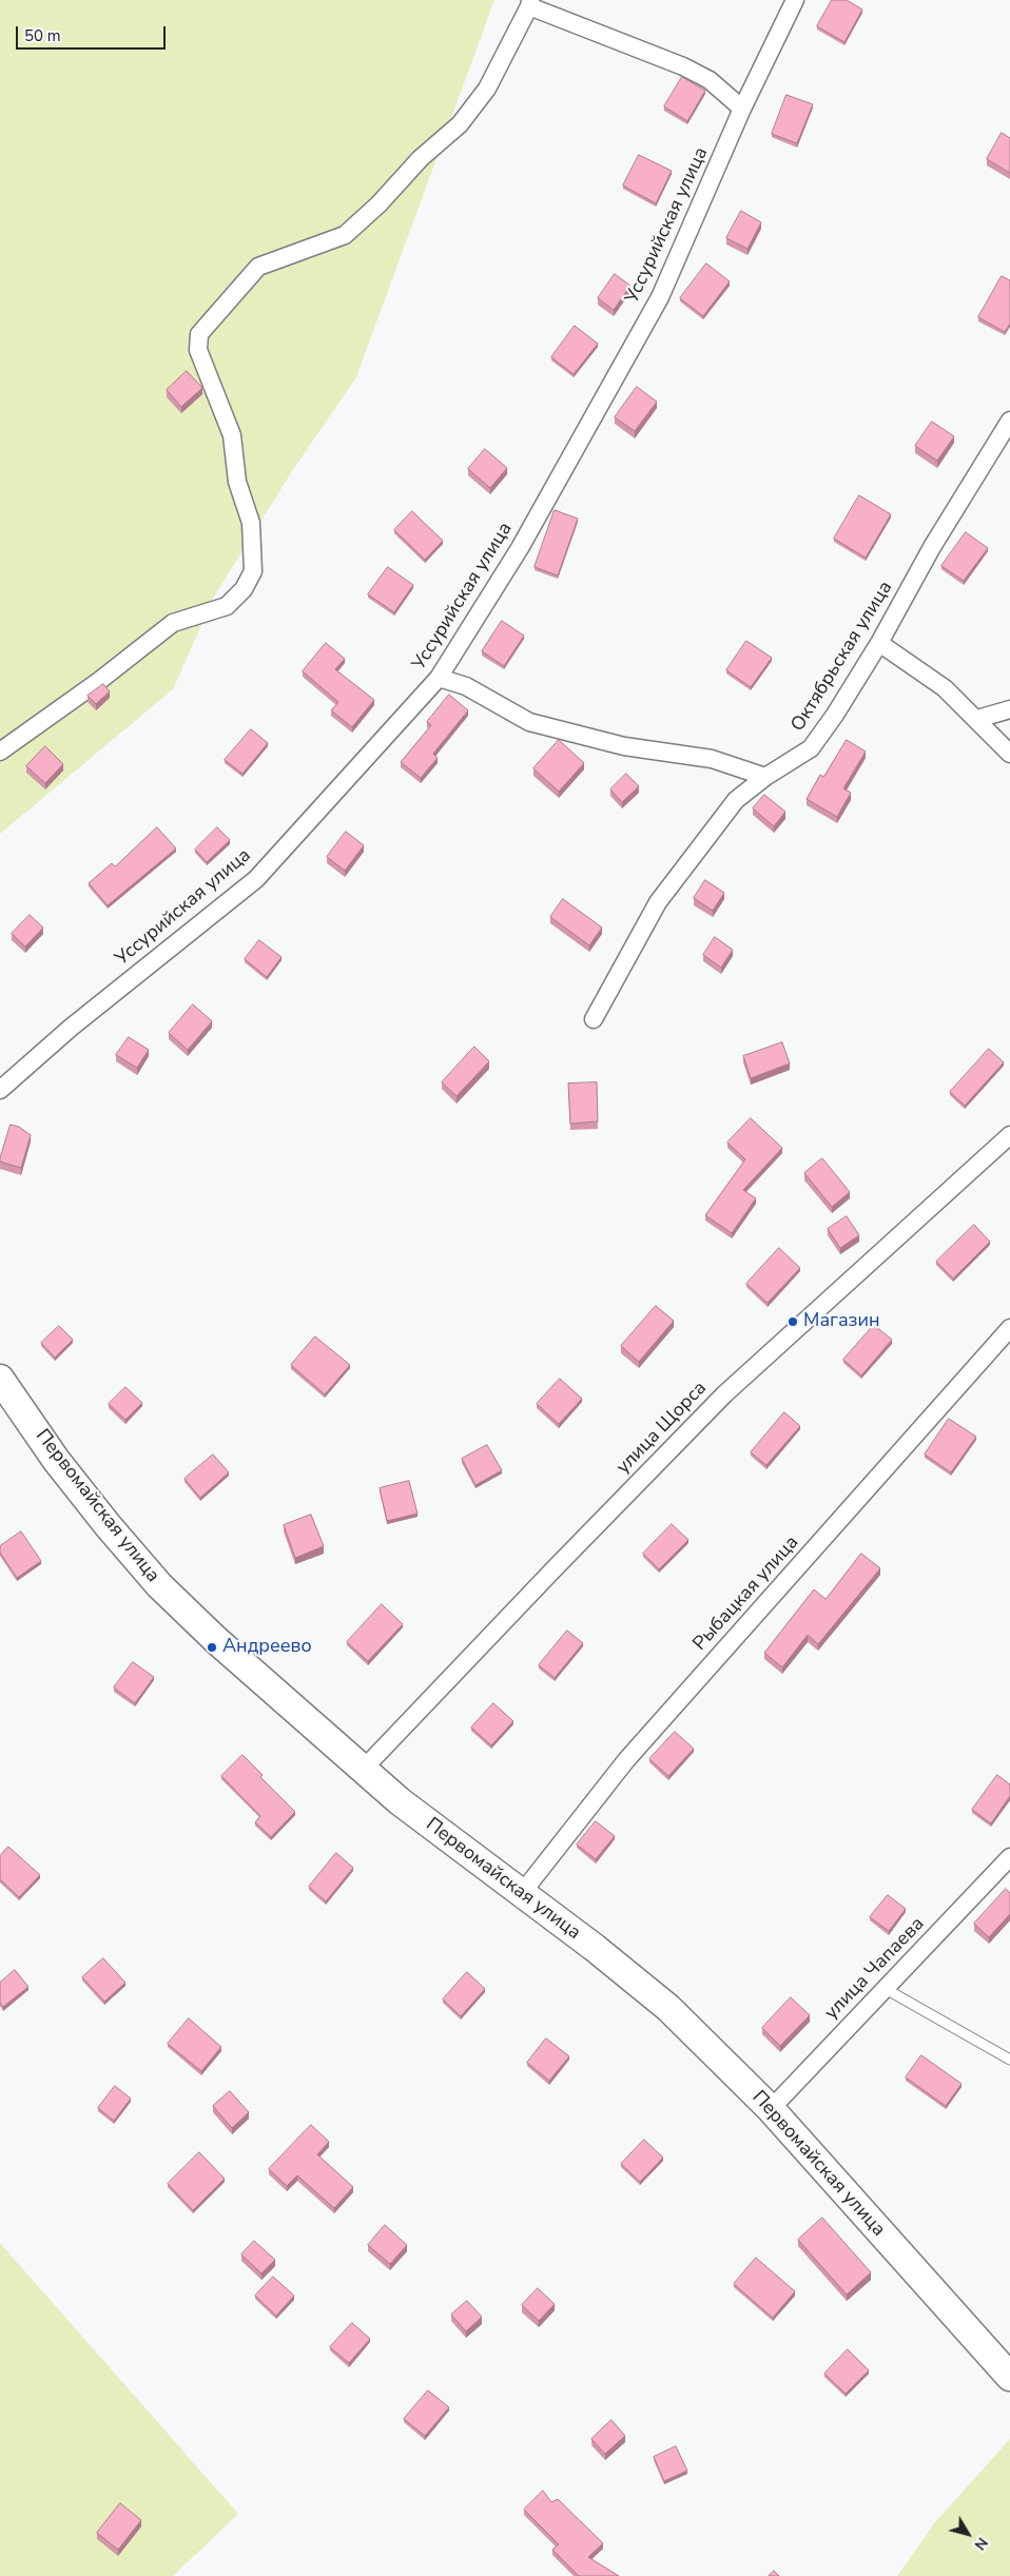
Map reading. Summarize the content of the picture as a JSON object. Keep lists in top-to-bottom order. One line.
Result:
{"streets":{"main road":["Первомайская улица"],"street":["Уссурийская улица","Октябрьская улица","улица Щорса","Рыбацкая улица","улица Чапаева"]},"crossings":[["улица Щорса","Первомайская улица"],["Первомайская улица","Рыбацкая улица"],["Первомайская улица","улица Чапаева"]],"places":["Магазин","Андреево"],"scale_bar":"50 m","north":"bottom right"}
